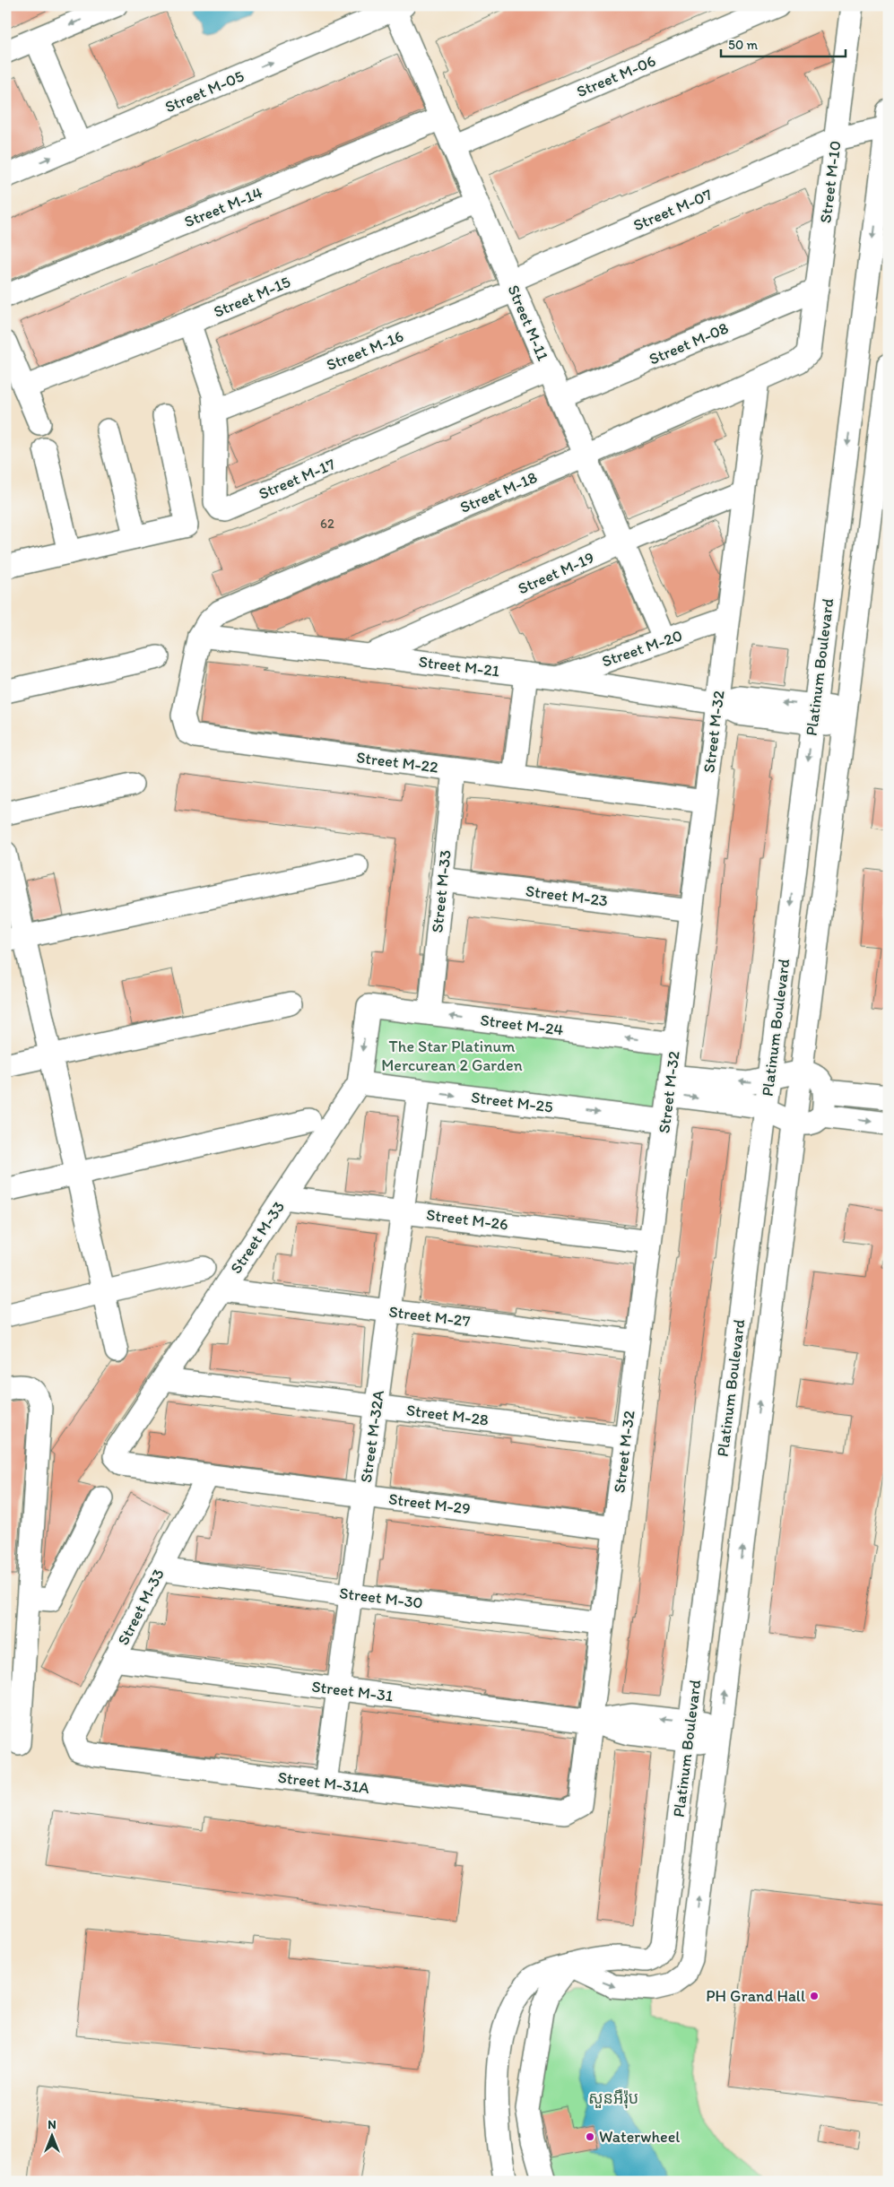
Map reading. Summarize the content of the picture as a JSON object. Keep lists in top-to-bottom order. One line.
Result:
{"streets":{"street":["Street M-06","Street M-05","Street M-10","Street M-14","Street M-07","Street M-15","Street M-11","Street M-08","Street M-16","Street M-17","Street M-18","Street M-19","Street M-20","Street M-21","Platinum Boulevard","Street M-32","Street M-22","Street M-33","Street M-23","Street M-24","Street M-25","Street M-26","Street M-27","Street M-28","Street M-32A","Street M-29","Street M-30","Street M-31","Street M-31A"]},"crossings":[["Street M-06","Street M-11"],["Street M-05","Street M-11"],["Street M-10","Street M-07"],["Street M-10","Street M-08"],["Street M-10","Street M-18"],["Street M-14","Street M-11"],["Street M-07","Street M-11"],["Street M-07","Street M-16"],["Street M-07","Platinum Boulevard"],["Street M-15","Street M-11"],["Street M-15","Street M-17"],["Street M-11","Street M-08"],["Street M-11","Street M-16"],["Street M-11","Street M-17"],["Street M-11","Street M-18"],["Street M-11","Street M-19"],["Street M-11","Street M-20"],["Street M-16","Street M-17"],["Street M-18","Street M-21"],["Street M-18","Street M-32"],["Street M-18","Street M-22"],["Street M-19","Street M-21"],["Street M-19","Street M-32"],["Street M-20","Street M-21"],["Street M-20","Street M-32"],["Street M-21","Street M-32"],["Street M-21","Street M-22"],["Platinum Boulevard","Street M-31"],["Street M-32","Street M-22"],["Street M-32","Street M-23"],["Street M-32","Street M-24"],["Street M-32","Street M-25"],["Street M-32","Street M-26"],["Street M-32","Street M-27"],["Street M-32","Street M-28"],["Street M-32","Street M-29"],["Street M-32","Street M-30"],["Street M-32","Street M-31"],["Street M-32","Street M-31A"],["Street M-22","Street M-33"],["Street M-33","Street M-23"],["Street M-33","Street M-24"],["Street M-33","Street M-25"],["Street M-33","Street M-26"],["Street M-33","Street M-27"],["Street M-33","Street M-28"],["Street M-33","Street M-29"],["Street M-33","Street M-30"],["Street M-33","Street M-31"],["Street M-33","Street M-31A"],["Street M-25","Street M-32A"],["Street M-26","Street M-32A"],["Street M-27","Street M-32A"],["Street M-28","Street M-32A"],["Street M-32A","Street M-29"],["Street M-32A","Street M-30"],["Street M-32A","Street M-31"],["Street M-32A","Street M-31A"]],"one_way":["Street M-05","Street M-24","Street M-25"],"parks":["The Star Platinum Mercurean 2 Garden","សួនអឺរ៉ុប"],"places":["PH Grand Hall","Waterwheel"],"house_numbers":["62"],"scale_bar":"50 m","north":"top"}
